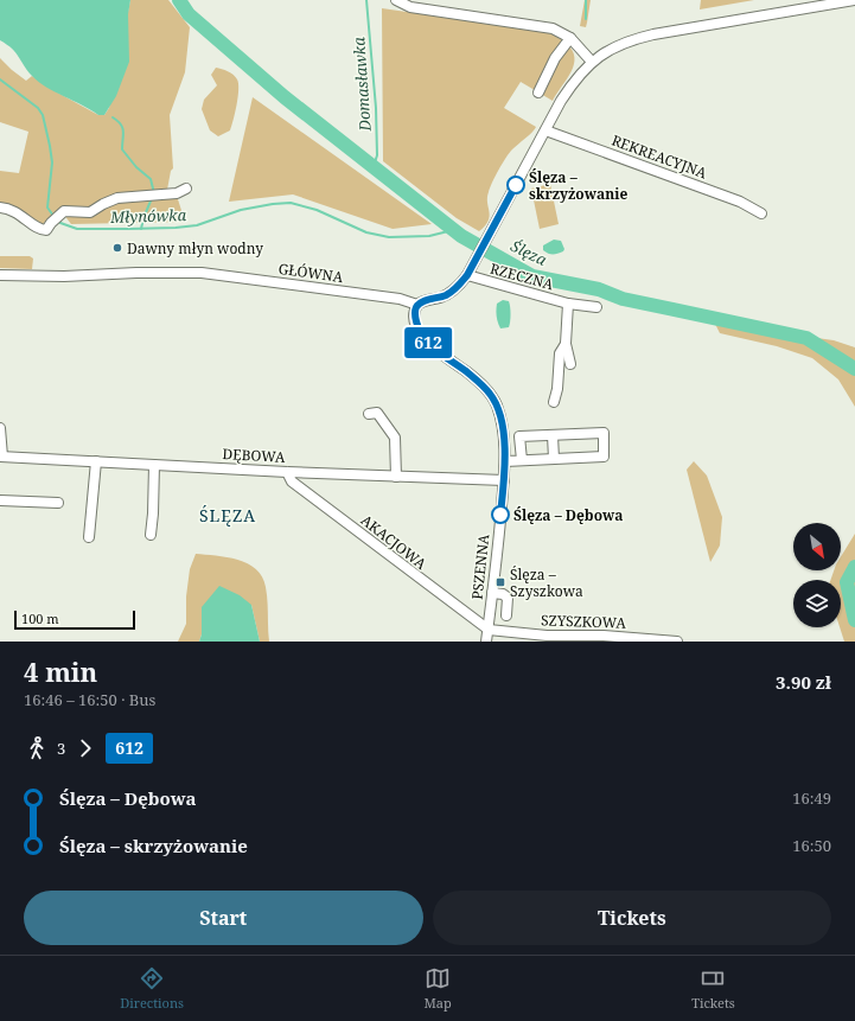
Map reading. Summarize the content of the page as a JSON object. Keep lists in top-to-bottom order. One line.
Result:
{"streets":{"street":["REKREACYJNA","GŁÓWNA","RZECZNA","DĘBOWA","AKACJOWA","PSZENNA","SZYSZKOWA"]},"crossings":[["GŁÓWNA","PSZENNA"],["DĘBOWA","AKACJOWA"],["DĘBOWA","PSZENNA"],["AKACJOWA","PSZENNA"],["AKACJOWA","SZYSZKOWA"],["PSZENNA","SZYSZKOWA"]],"districts":["ŚLĘZA"],"water":["Domasławka","Młynówka","Ślęza"],"places":{"other":["Ślęza – skrzyżowanie","Dawny młyn wodny","Ślęza – Dębowa"],"transit":["Ślęza – Szyszkowa"]},"lines":["bus line 612"],"scale_bar":"100 m","north":"bottom right","page":{"on_map":"612","scale":"100 m","heading":["4 min","16:46 – 16:50 · Bus","3.90 zł"],"legs":["3","612"],"list":[{"name":"Ślęza – Dębowa","value":"16:49"},{"name":"Ślęza – skrzyżowanie","value":"16:50"}],"buttons":["Start","Tickets"],"tabs":["Directions","Map","Tickets"]}}
